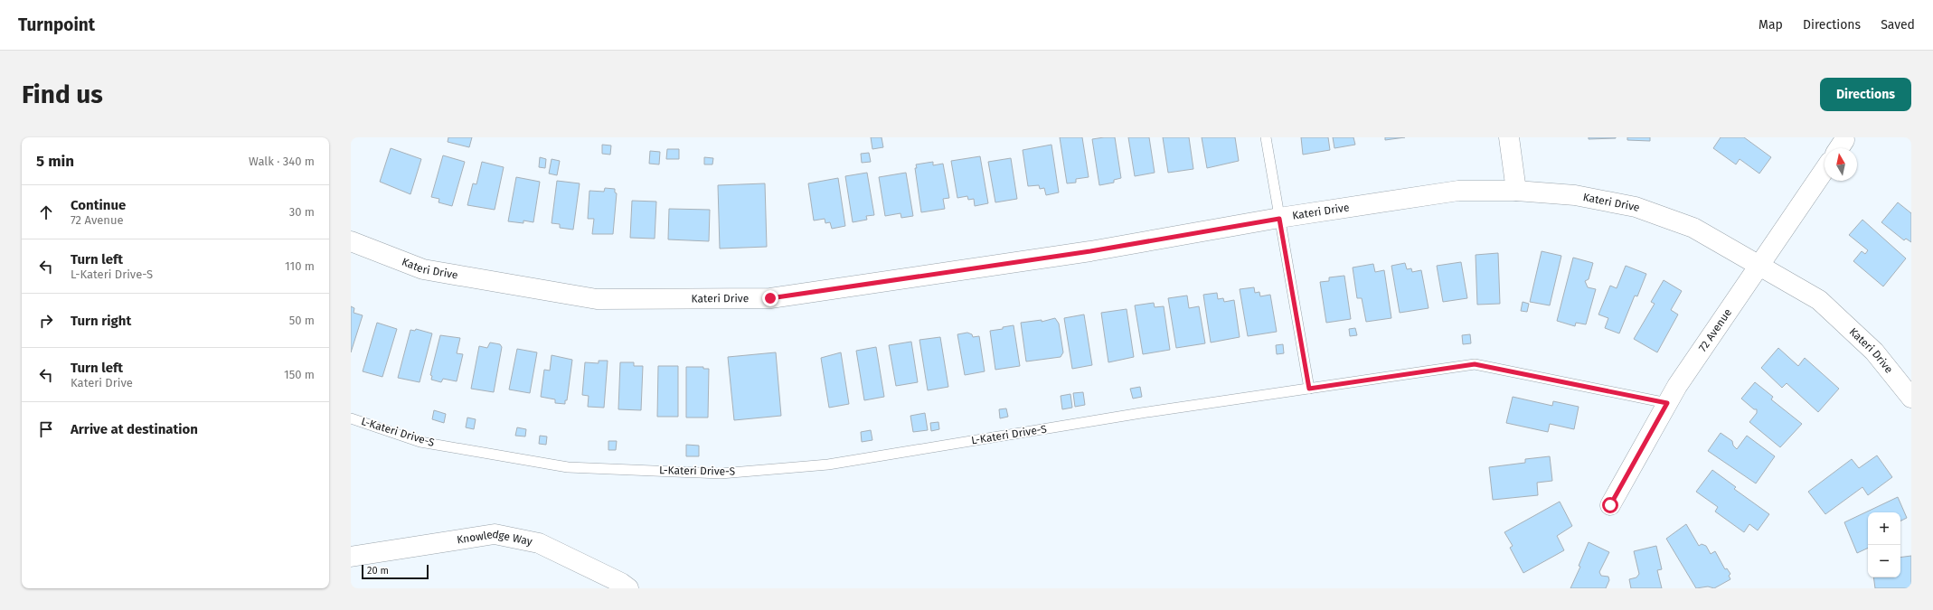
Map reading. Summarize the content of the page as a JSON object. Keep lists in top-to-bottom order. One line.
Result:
{"streets":{"street":["Kateri Drive","72 Avenue","Knowledge Way"],"lane":["L-Kateri Drive-S"]},"crossings":[["Kateri Drive","72 Avenue"],["72 Avenue","L-Kateri Drive-S"]],"scale_bar":"20 m","north":"top","page":{"header":"Turnpoint","nav":["Map","Directions","Saved"],"buttons":"Directions","title":"Find us","heading":["5 min","Walk · 340 m"],"list":[["Continue","72 Avenue","30 m"],["Turn left","L-Kateri Drive-S","110 m"],["Turn right","50 m"],["Turn left","Kateri Drive","150 m"],"Arrive at destination"],"map_buttons":["+","−"],"scale":"20 m"}}
